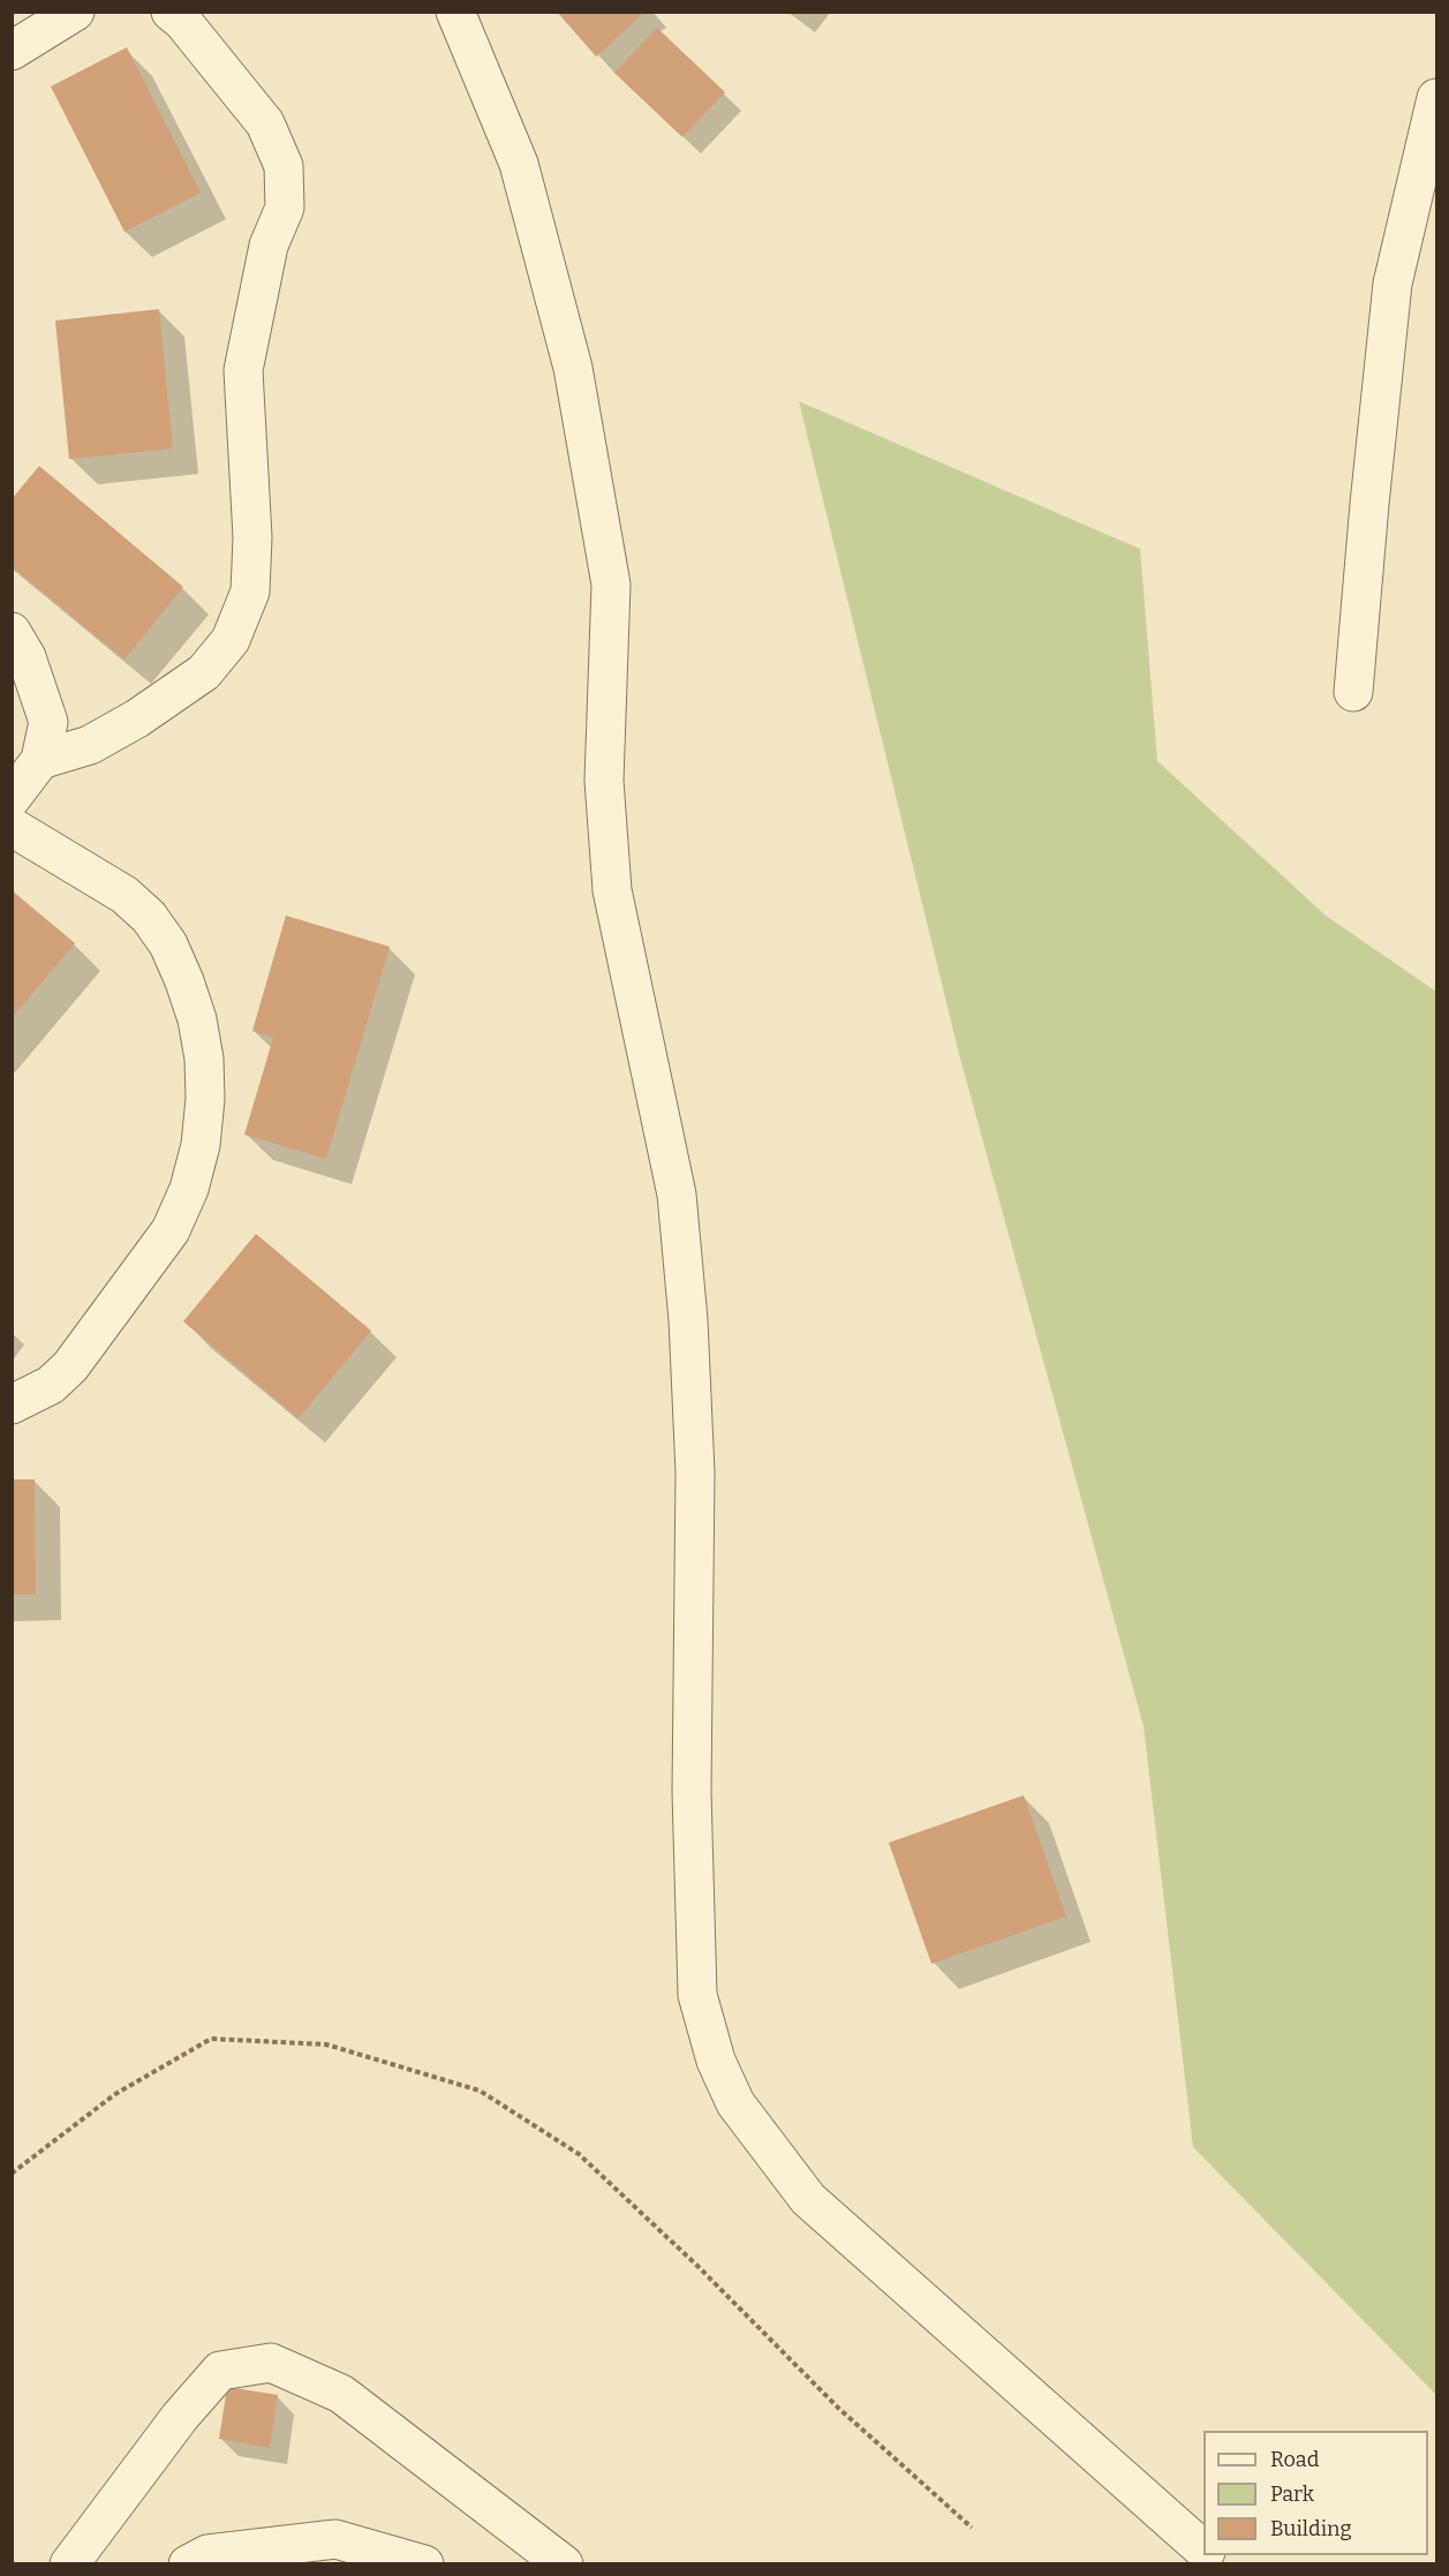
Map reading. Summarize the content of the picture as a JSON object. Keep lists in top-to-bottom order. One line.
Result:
{"legend":["Road","Park","Building"]}
